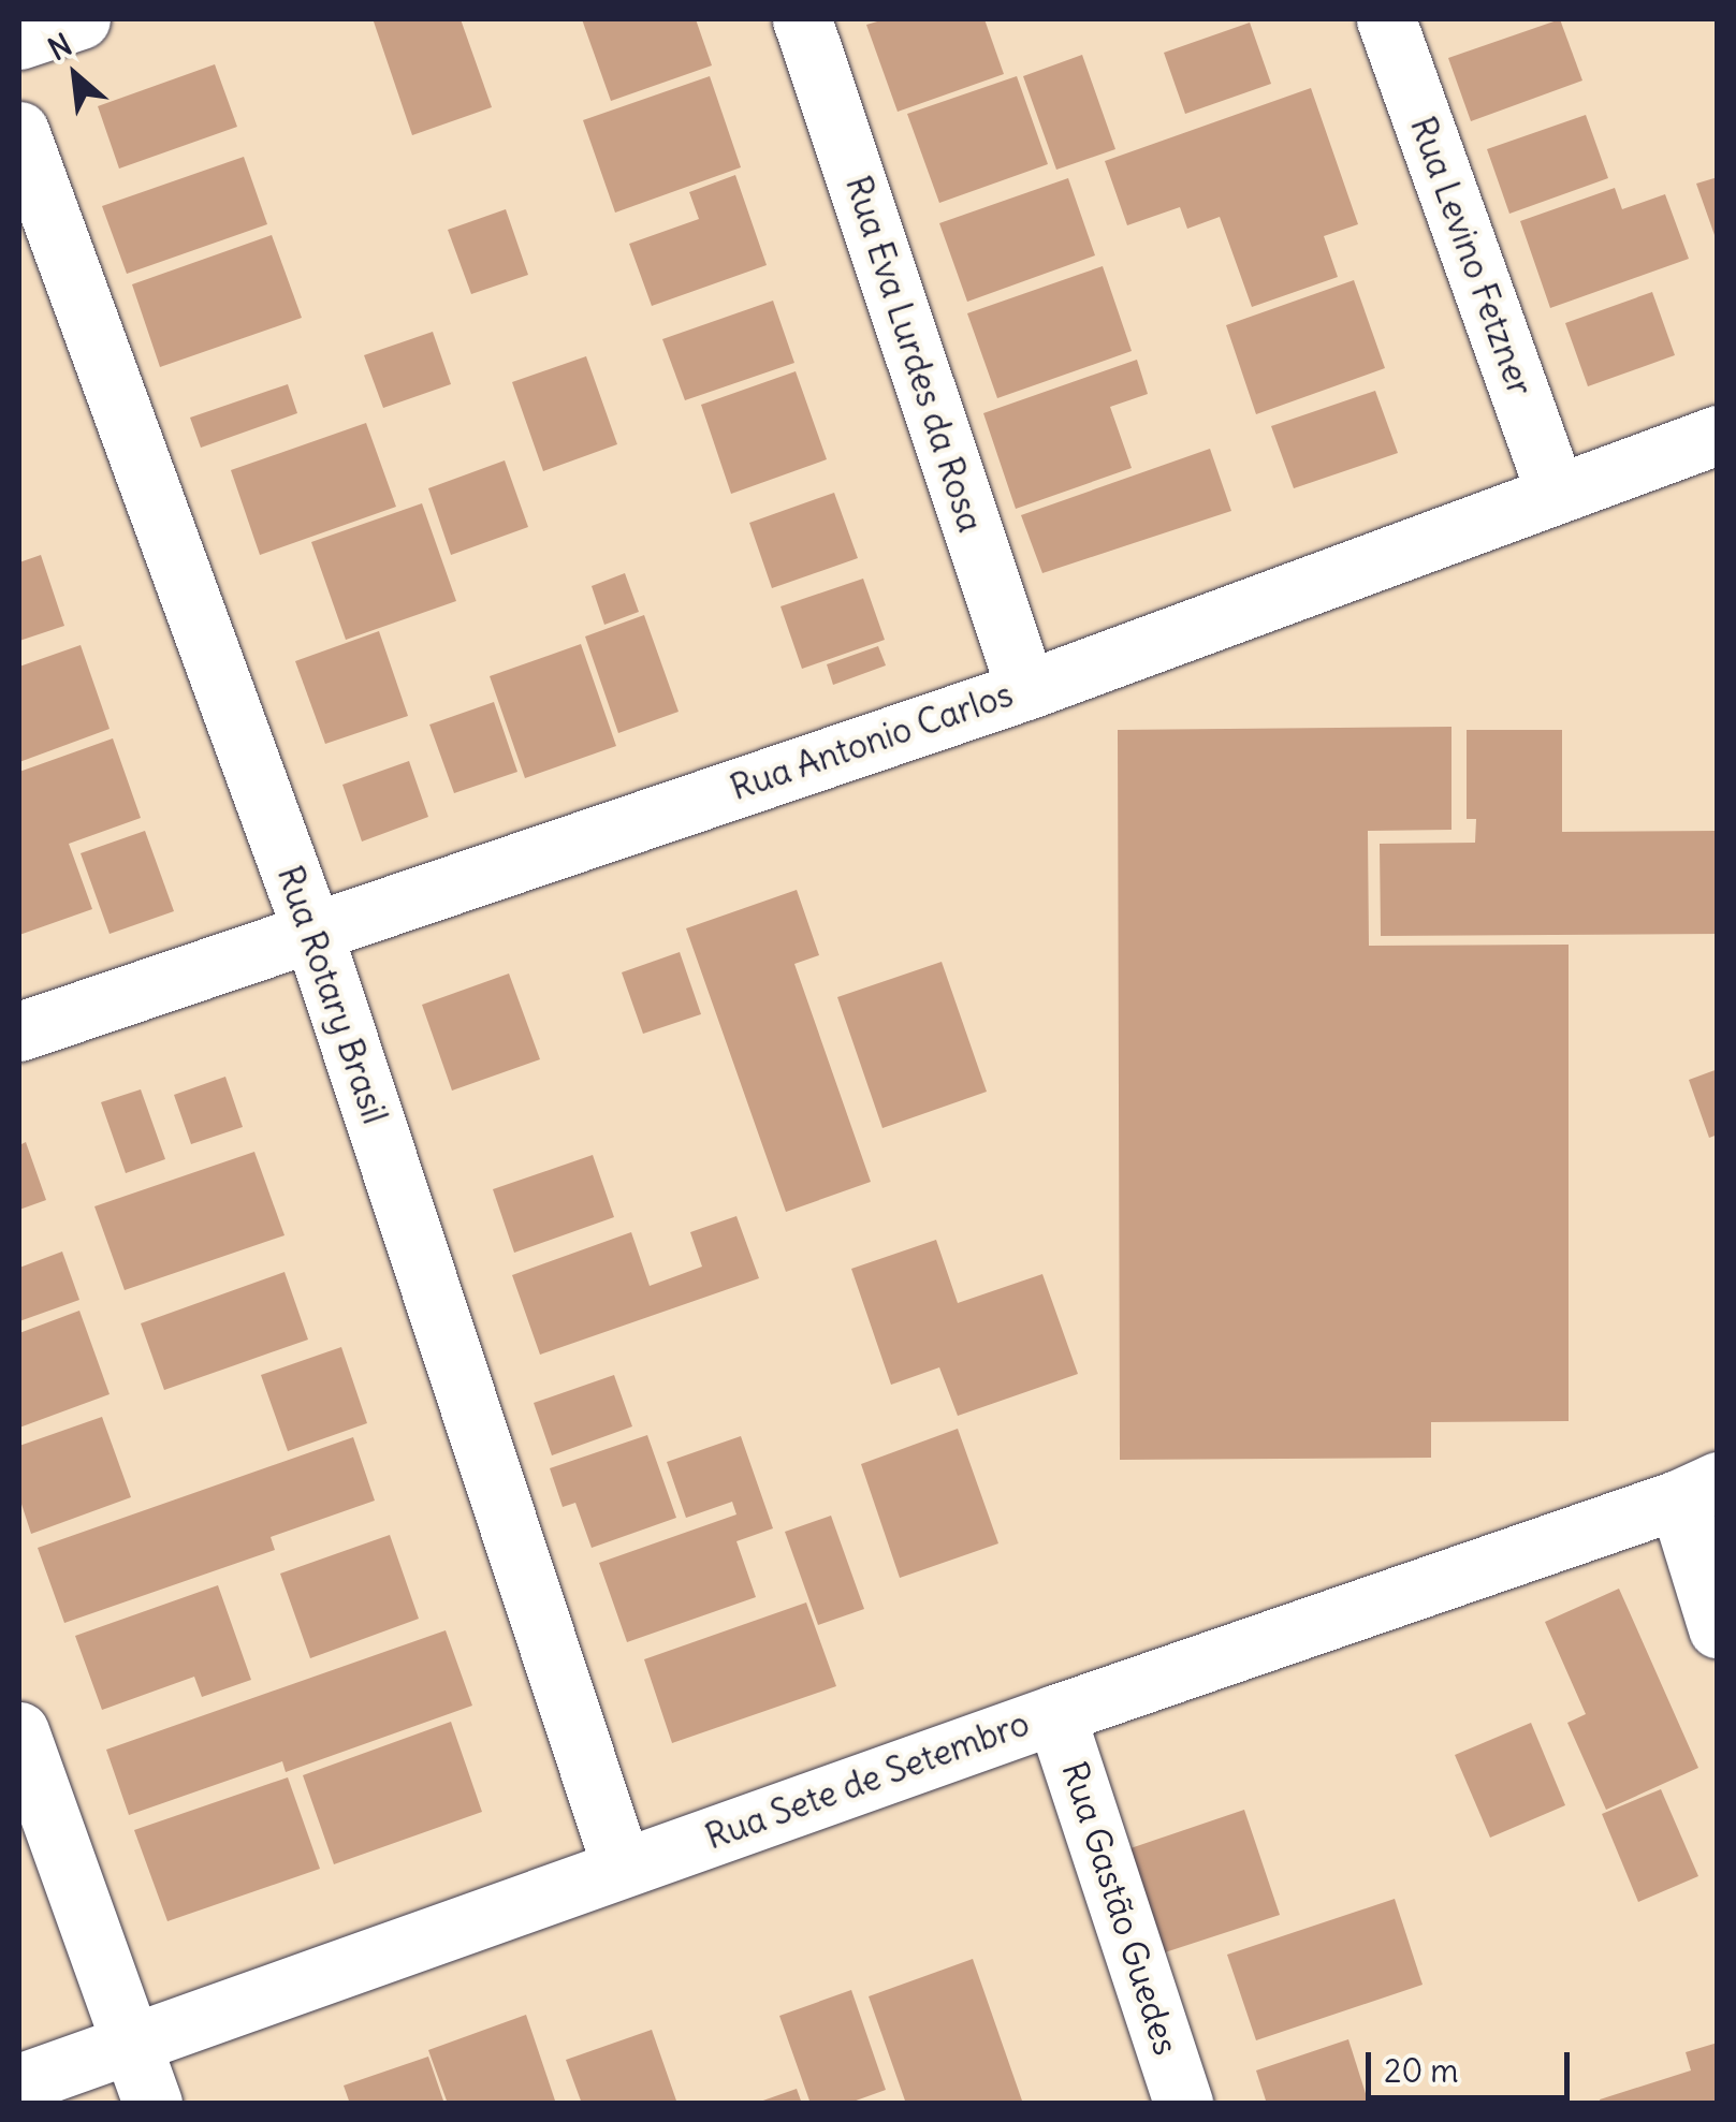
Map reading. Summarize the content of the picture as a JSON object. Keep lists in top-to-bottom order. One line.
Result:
{"streets":{"street":["Rua Levino Fetzner","Rua Eva Lurdes da Rosa","Rua Antonio Carlos","Rua Rotary Brasil","Rua Sete de Setembro","Rua Gastão Guedes"]},"crossings":[["Rua Levino Fetzner","Rua Antonio Carlos"],["Rua Eva Lurdes da Rosa","Rua Antonio Carlos"],["Rua Antonio Carlos","Rua Rotary Brasil"],["Rua Rotary Brasil","Rua Sete de Setembro"],["Rua Sete de Setembro","Rua Gastão Guedes"]],"scale_bar":"20 m","north":"top left"}
